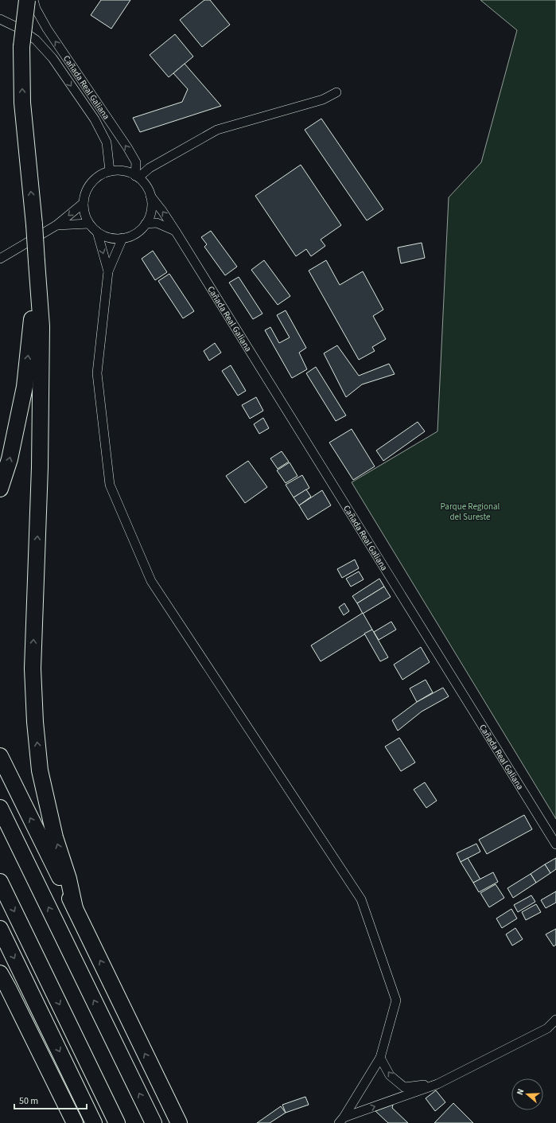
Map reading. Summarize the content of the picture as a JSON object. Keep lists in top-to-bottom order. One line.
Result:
{"streets":{"street":["Cañada Real Galiana"]},"parks":["Parque Regional del Sureste"],"scale_bar":"50 m","north":"left"}
